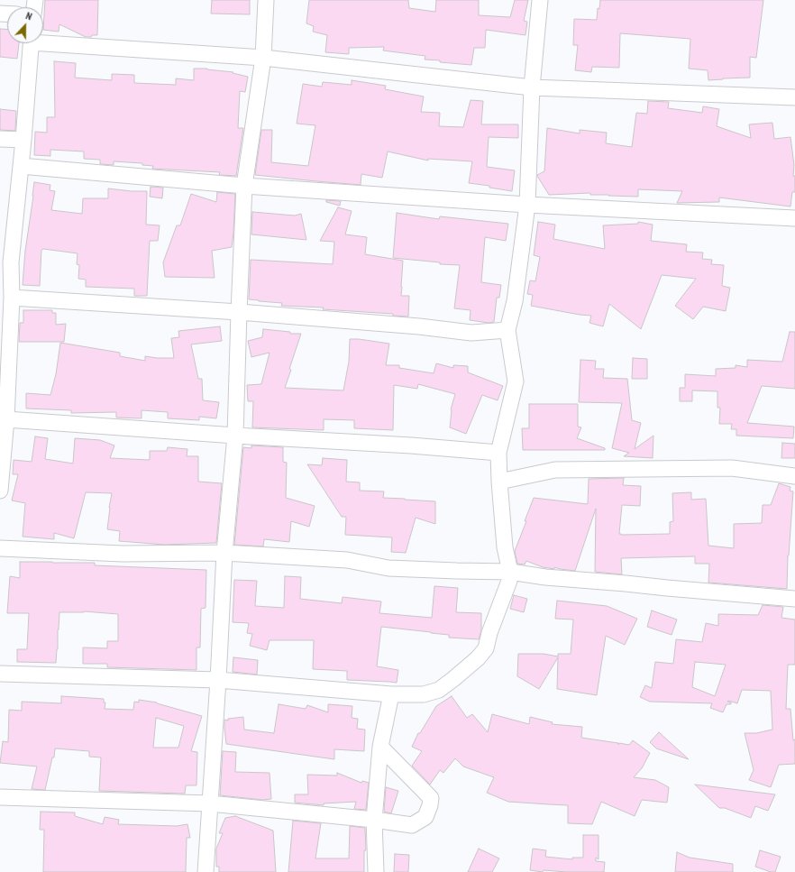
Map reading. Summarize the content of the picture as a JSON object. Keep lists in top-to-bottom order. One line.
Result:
{"north":"top"}
